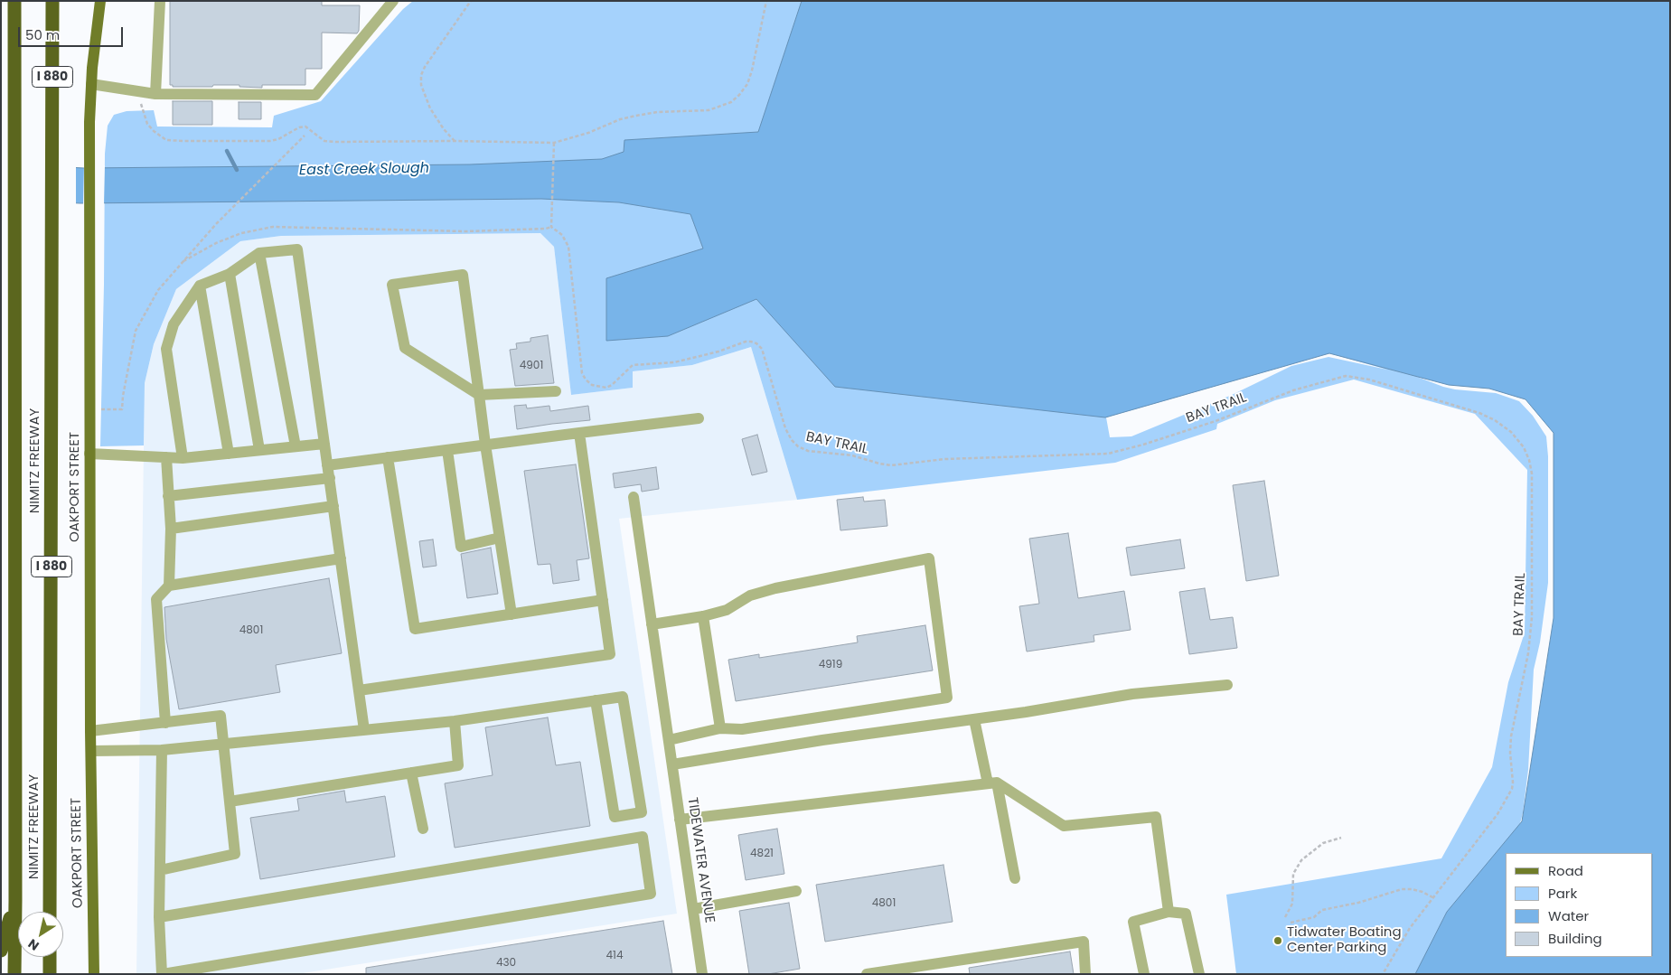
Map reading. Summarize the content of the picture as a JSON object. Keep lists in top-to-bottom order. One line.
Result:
{"streets":{"highway":["I 880","NIMITZ FREEWAY"],"main road":["OAKPORT STREET"],"street":["TIDEWATER AVENUE"],"path":["BAY TRAIL"]},"water":["East Creek Slough"],"places":["Tidwater Boating Center Parking"],"house_numbers":["4901","4801","4919","4821","4801","414","430"],"legend":["Road","Park","Water","Building"],"scale_bar":"50 m","north":"bottom left"}
